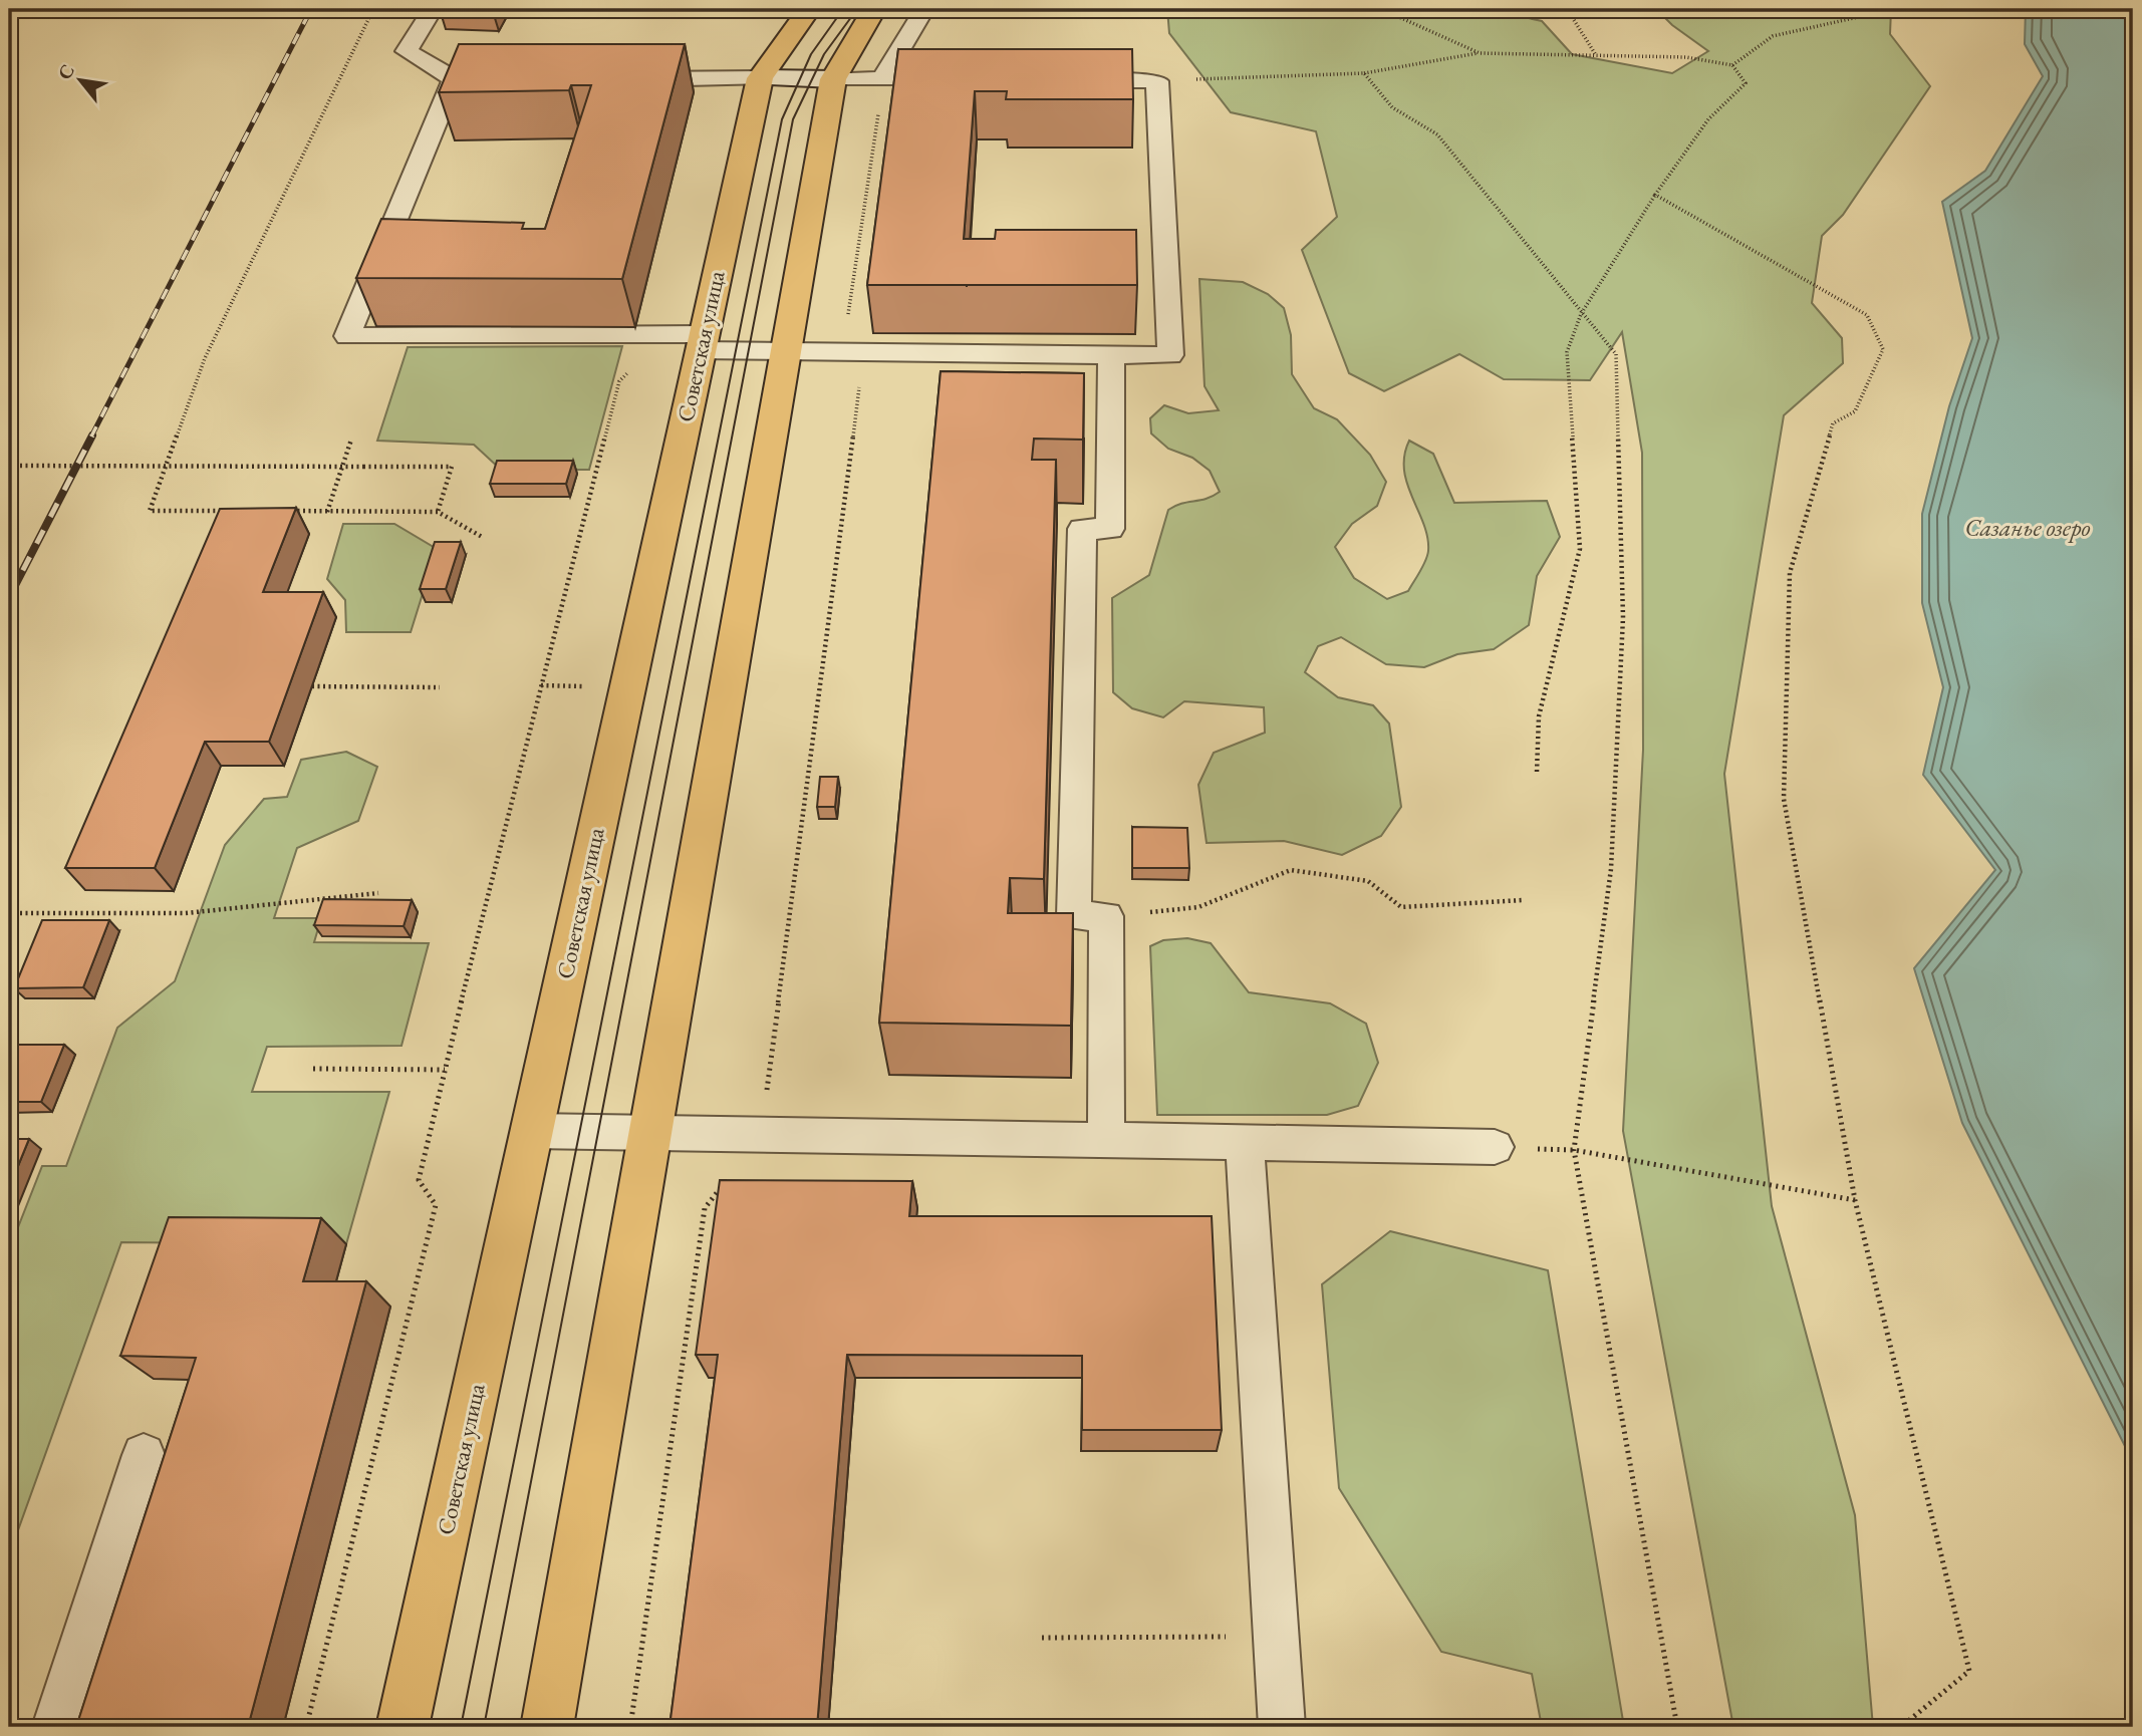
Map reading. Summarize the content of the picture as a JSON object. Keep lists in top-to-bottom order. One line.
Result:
{"streets":{"main road":["Советская улица"]},"water":["Сазанье озеро"],"north":"top left"}
